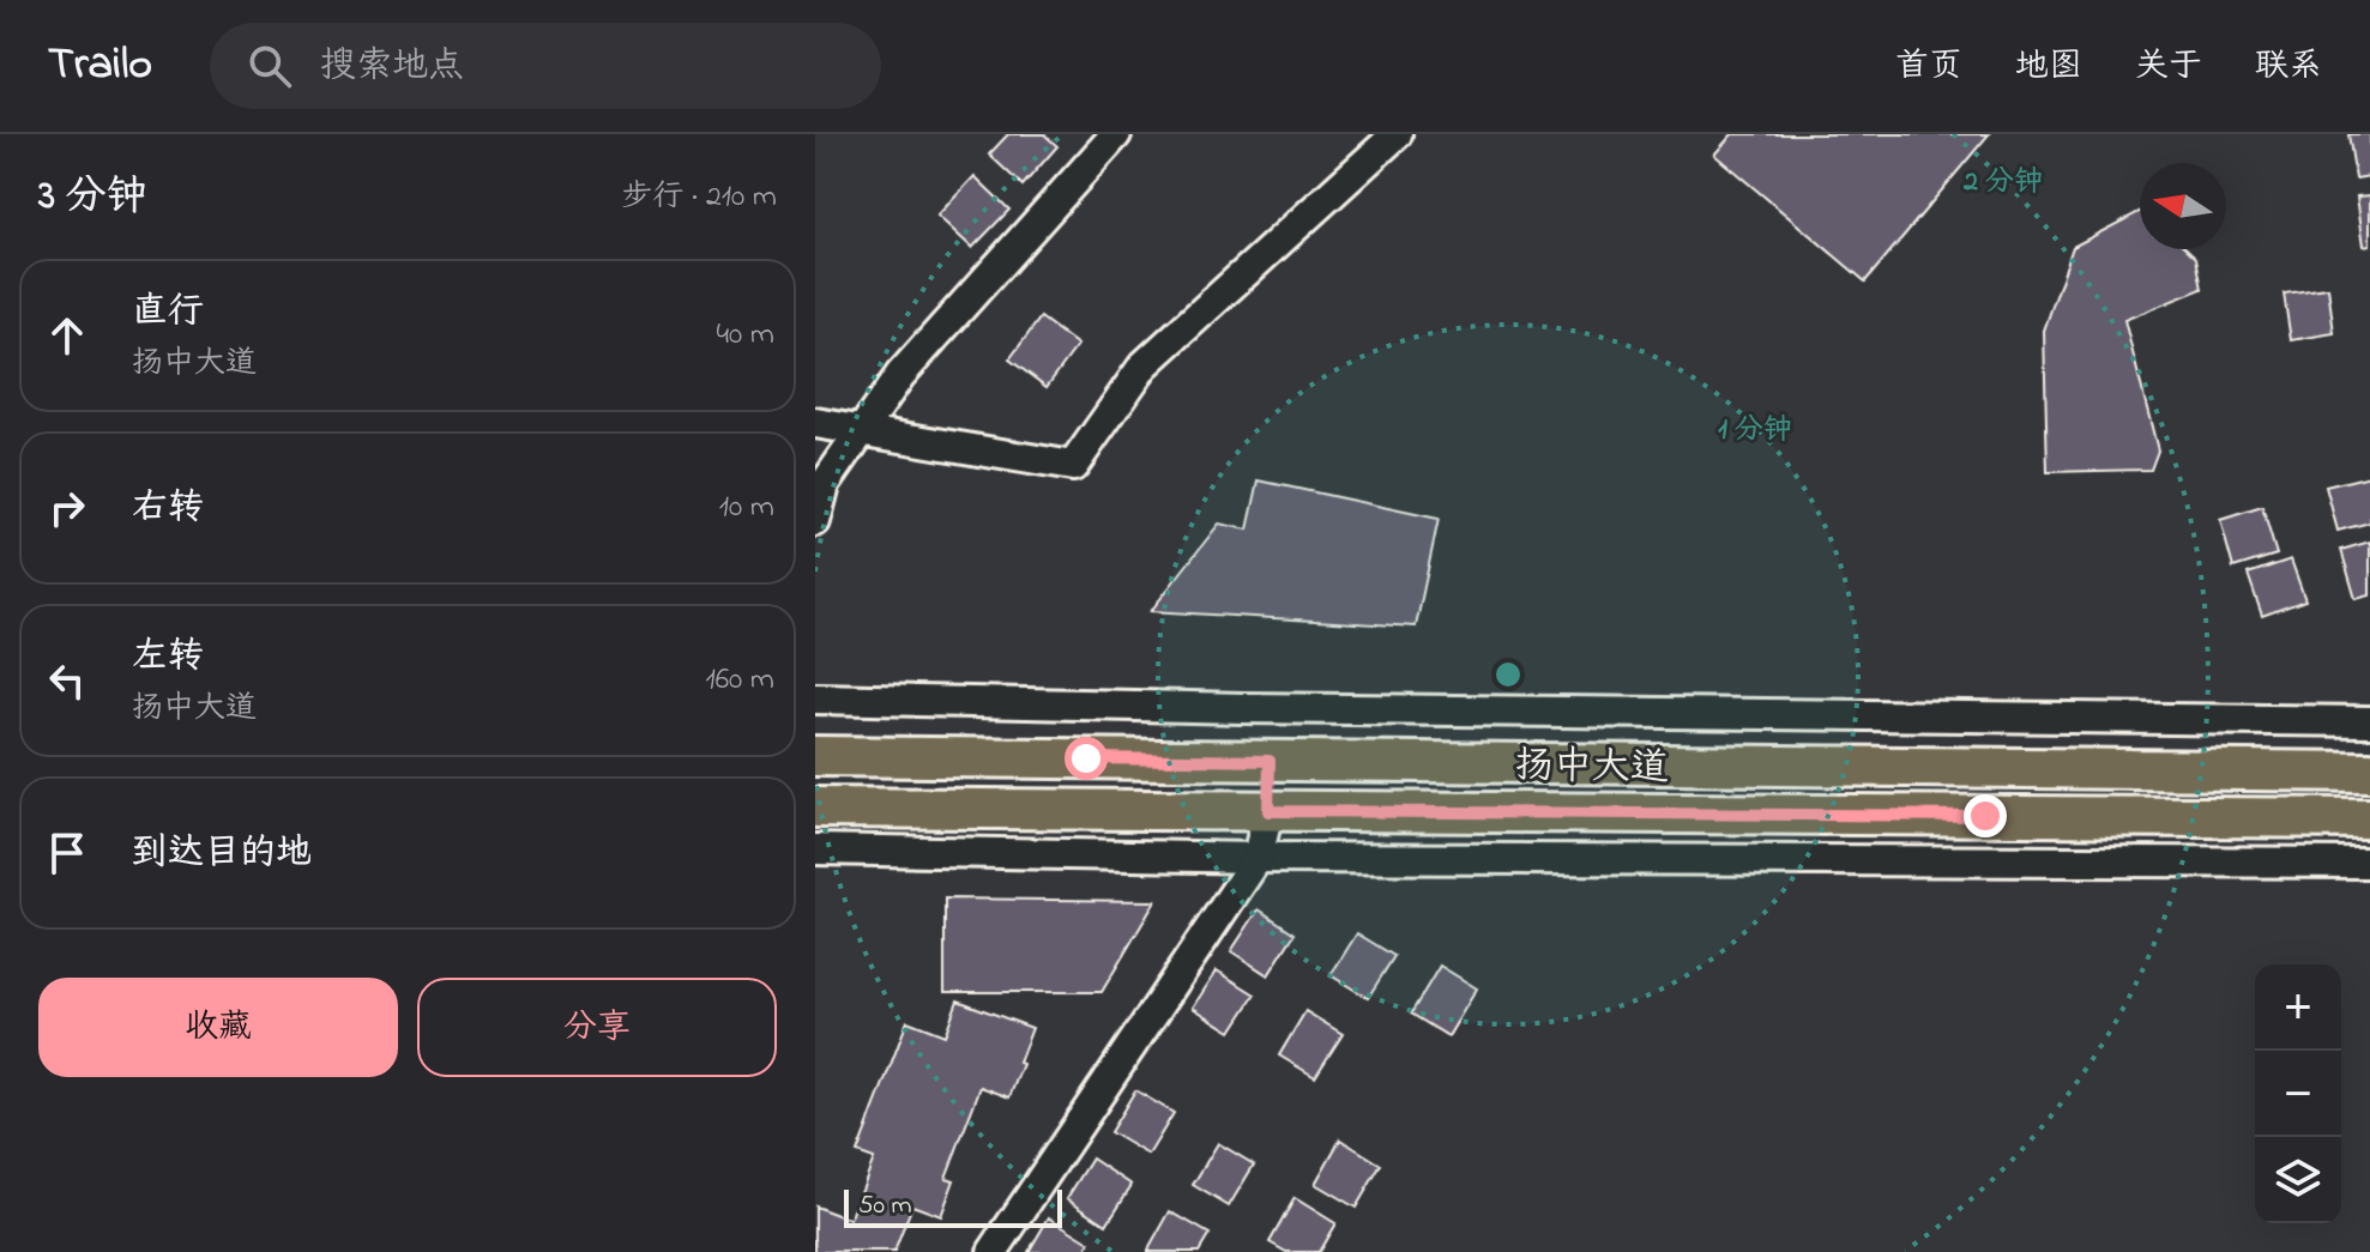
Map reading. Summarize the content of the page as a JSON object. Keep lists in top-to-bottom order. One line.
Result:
{"streets":{"main road":["扬中大道"]},"scale_bar":"50 m","north":"left","page":{"header":"Trailo","search":"搜索地点","nav":["首页","地图","关于","联系"],"heading":["3 分钟","步行 · 210 m"],"list":[["直行","扬中大道","40 m"],["右转","10 m"],["左转","扬中大道","160 m"],"到达目的地"],"buttons":["收藏","分享"],"map_buttons":["+","−"],"scale":"50 m"},"rings":["2 分钟","1 分钟"]}
